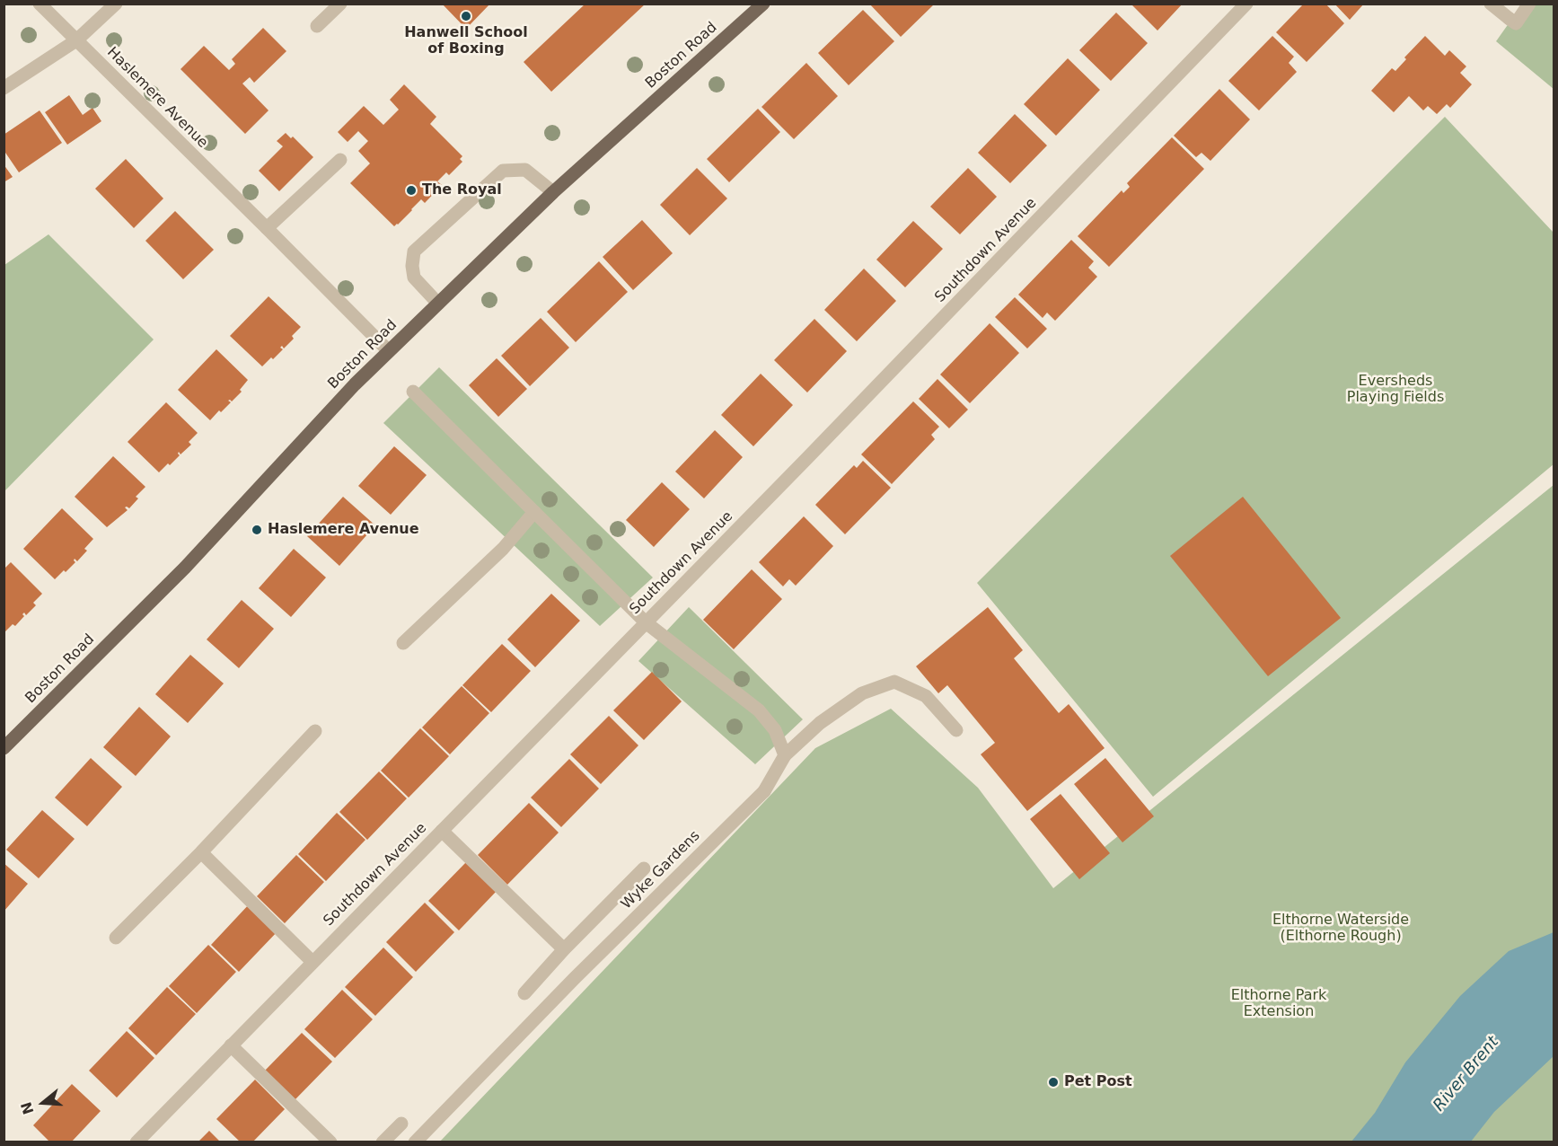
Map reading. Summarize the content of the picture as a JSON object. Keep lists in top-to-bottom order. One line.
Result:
{"streets":{"main road":["Boston Road"],"street":["Haslemere Avenue","Southdown Avenue","Wyke Gardens"]},"crossings":[["Boston Road","Haslemere Avenue"]],"water":["River Brent"],"parks":["Eversheds Playing Fields","Elthorne Waterside (Elthorne Rough)","Elthorne Park Extension"],"places":["Hanwell School of Boxing","The Royal","Haslemere Avenue","Pet Post"],"north":"left"}
